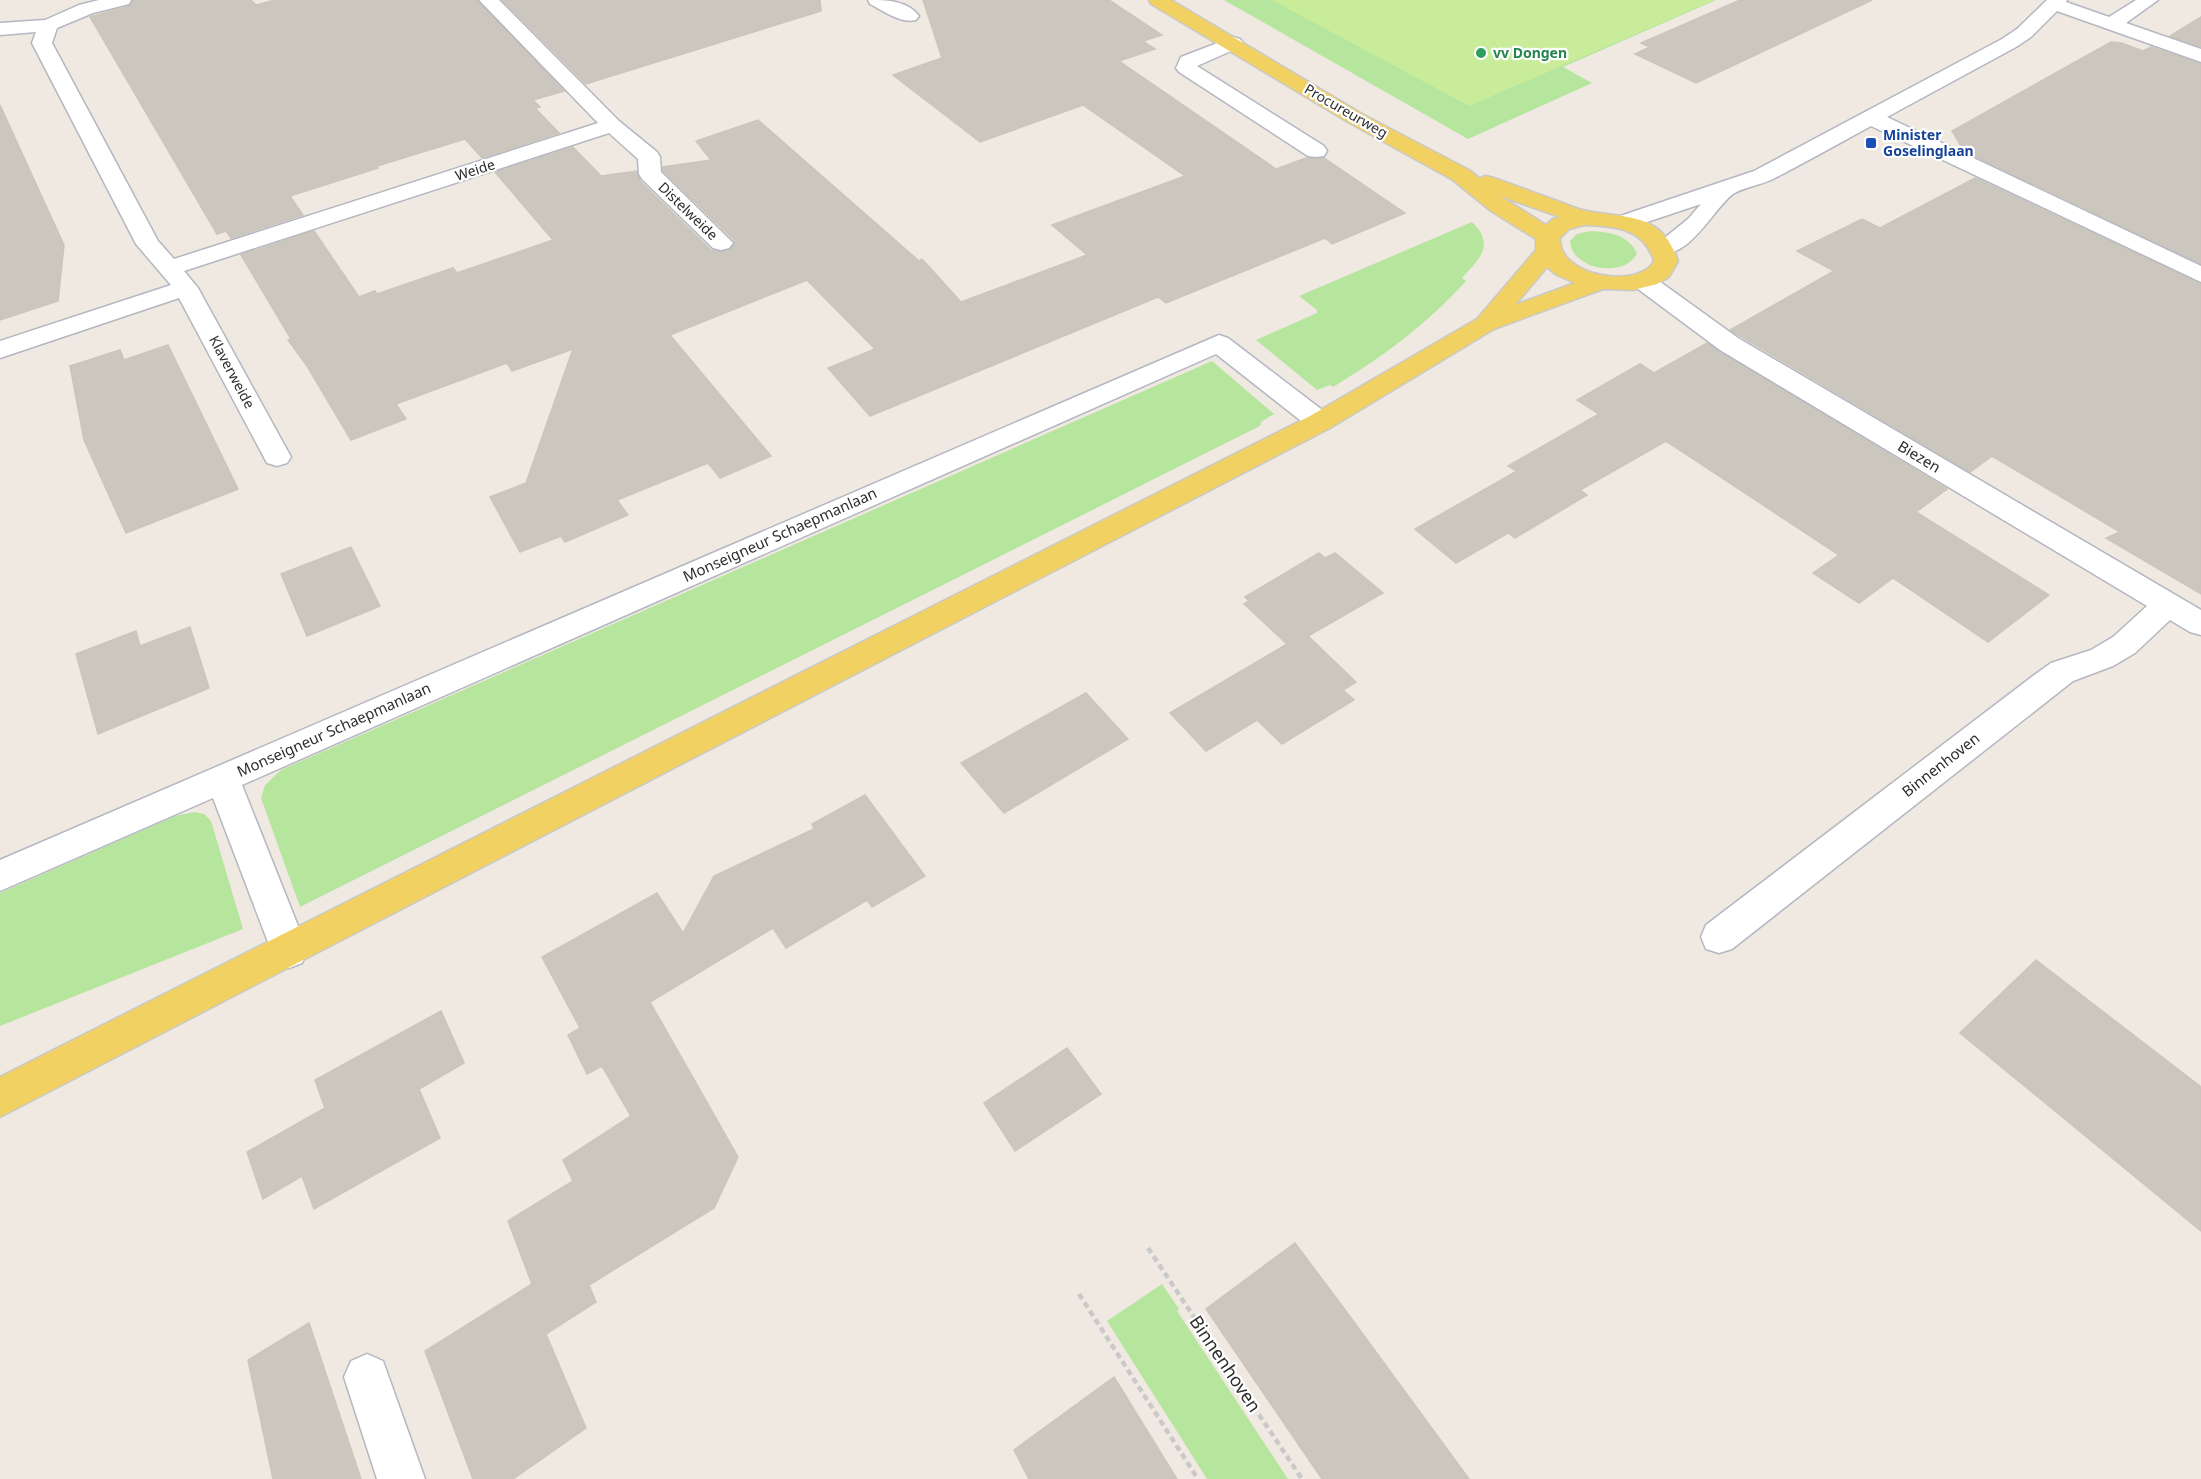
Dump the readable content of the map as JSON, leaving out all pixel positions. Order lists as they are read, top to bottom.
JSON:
{
  "streets": {
    "main road": ["Procureurweg"],
    "street": [
      "Weide",
      "Distelweide",
      "Klaverweide",
      "Biezen",
      "Monseigneur Schaepmanlaan",
      "Binnenhoven"
    ]
  },
  "crossings": [
    ["Weide", "Distelweide"],
    ["Biezen", "Binnenhoven"]
  ],
  "places": {
    "other": ["vv Dongen"],
    "transit": ["Minister Goselinglaan"]
  }
}
